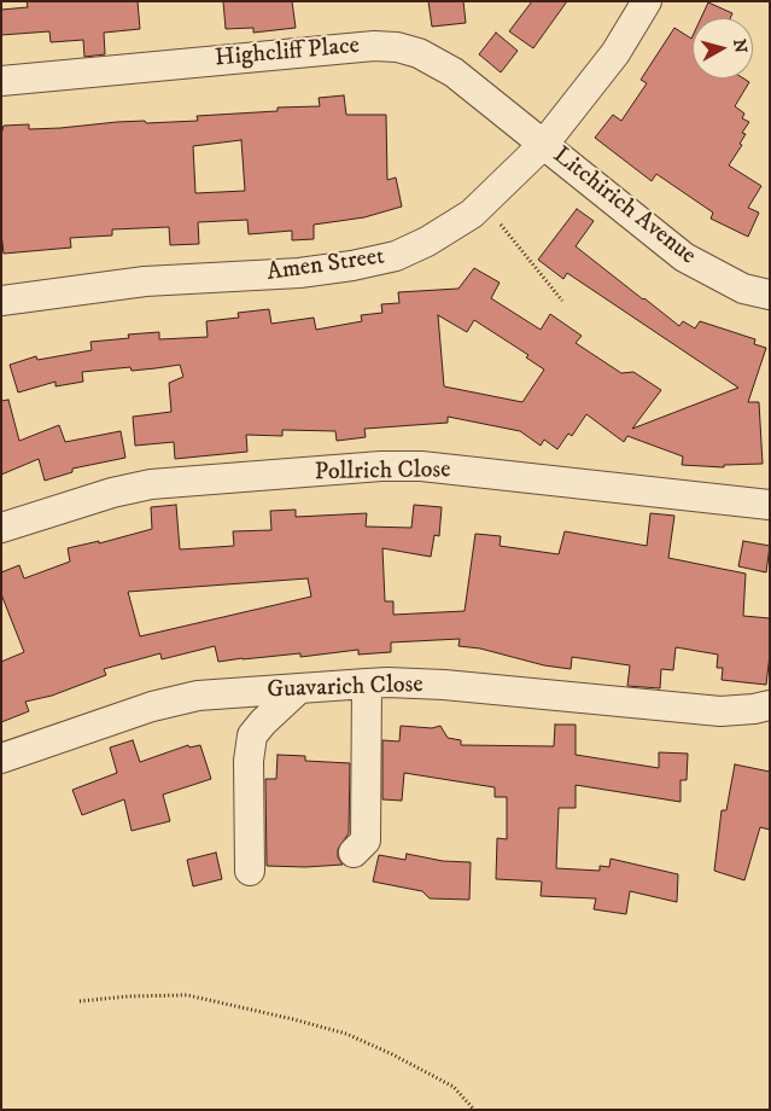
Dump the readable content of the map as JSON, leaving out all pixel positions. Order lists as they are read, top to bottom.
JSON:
{
  "streets": {
    "street": [
      "Highcliff Place",
      "Litchirich Avenue",
      "Amen Street",
      "Pollrich Close",
      "Guavarich Close"
    ]
  },
  "crossings": [
    ["Highcliff Place", "Litchirich Avenue"],
    ["Highcliff Place", "Amen Street"],
    ["Litchirich Avenue", "Amen Street"]
  ],
  "north": "right"
}
